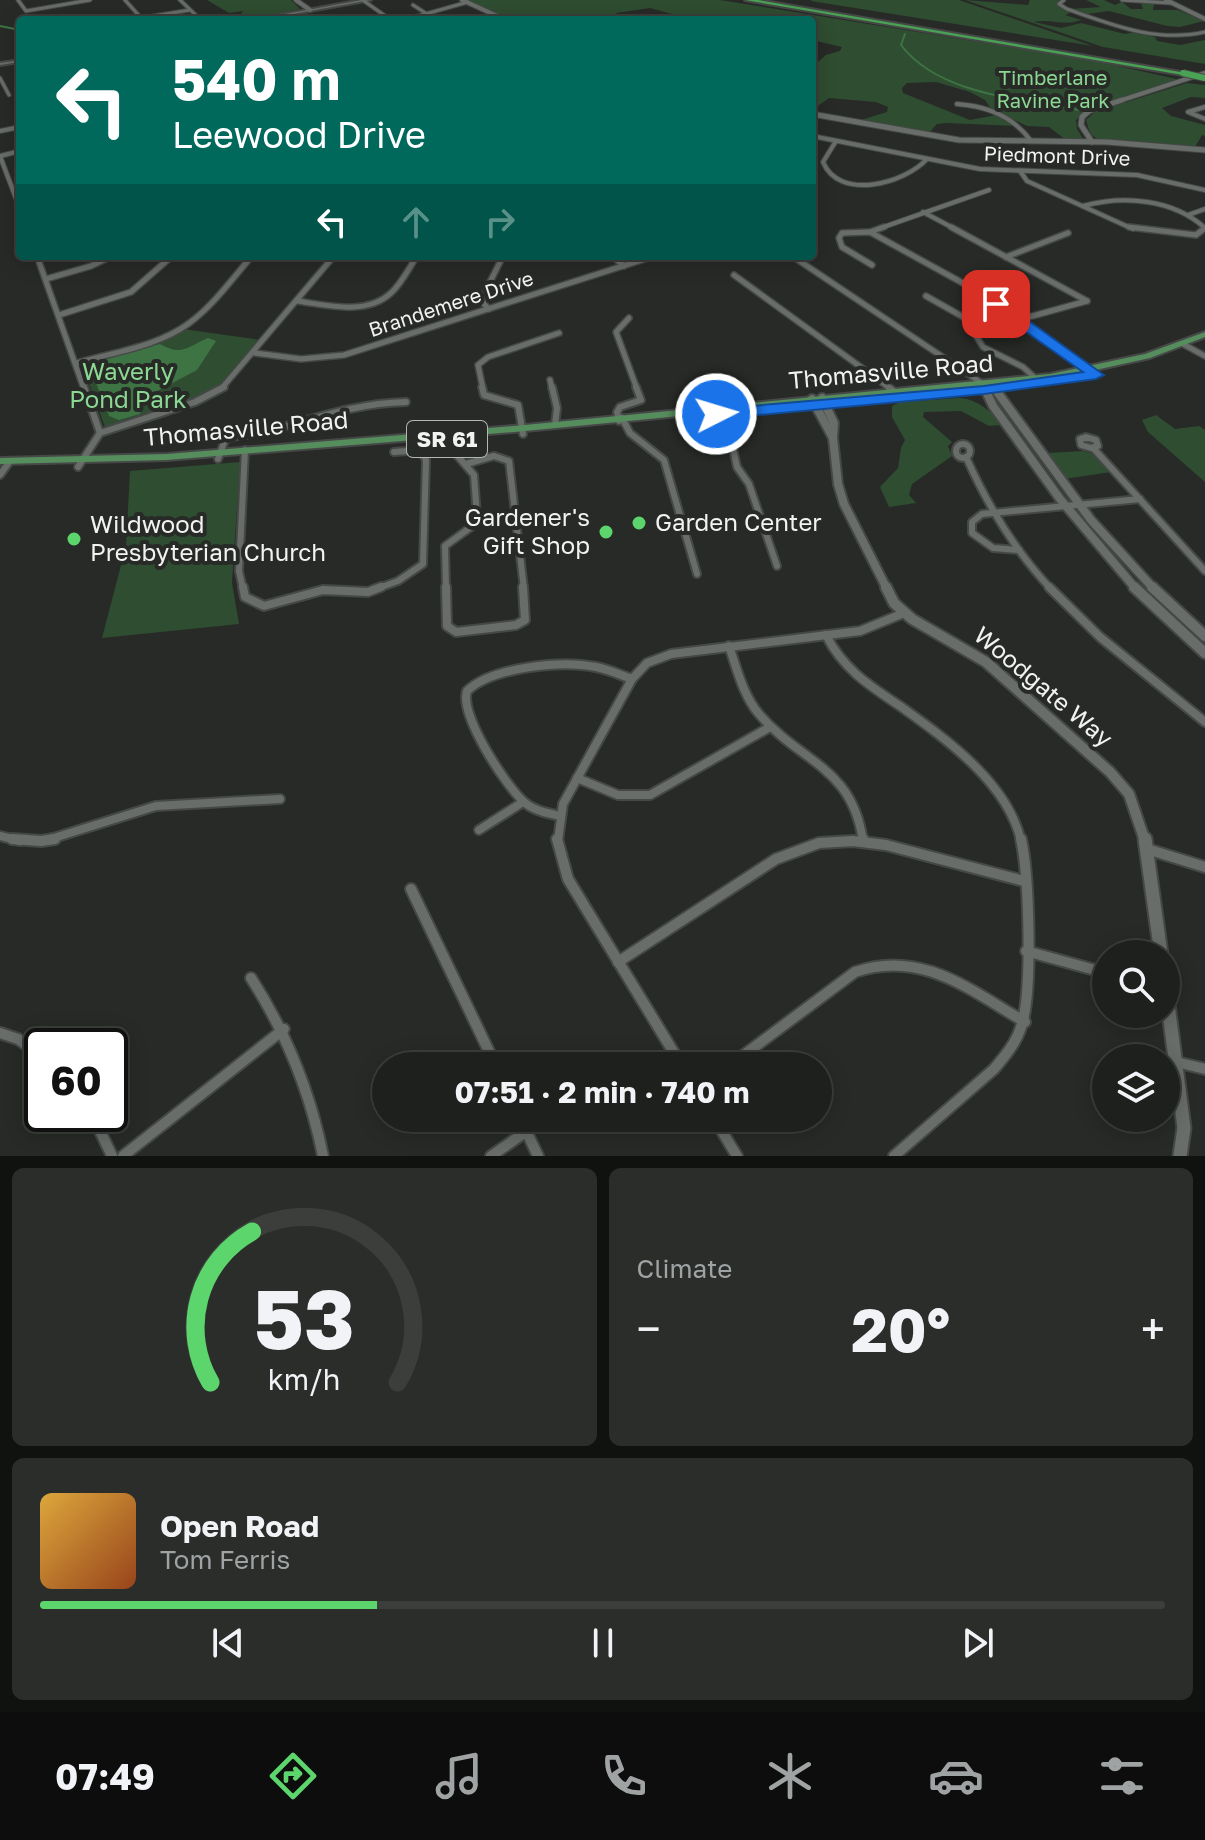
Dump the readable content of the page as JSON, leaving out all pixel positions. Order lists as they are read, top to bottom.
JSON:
{
  "streets": {
    "main road": ["Thomasville Road", "SR 61"],
    "street": ["Piedmont Drive", "Brandemere Drive", "Woodgate Way"]
  },
  "crossings": [
    ["Thomasville Road", "Woodgate Way"]
  ],
  "parks": ["Timberlane Ravine Park", "Waverly Pond Park"],
  "places": ["Garden Center", "Gardener's Gift Shop", "Wildwood Presbyterian Church"],
  "page": {
    "turn": ["540 m", "Leewood Drive"],
    "limit": "60",
    "trip": "07:51 · 2 min · 740 m",
    "tile": "Climate",
    "heat": ["−", "20°", "+"],
    "song": ["Open Road", "Tom Ferris"],
    "tabs": "07:49",
    "gauge": ["53", "km/h"]
  }
}
